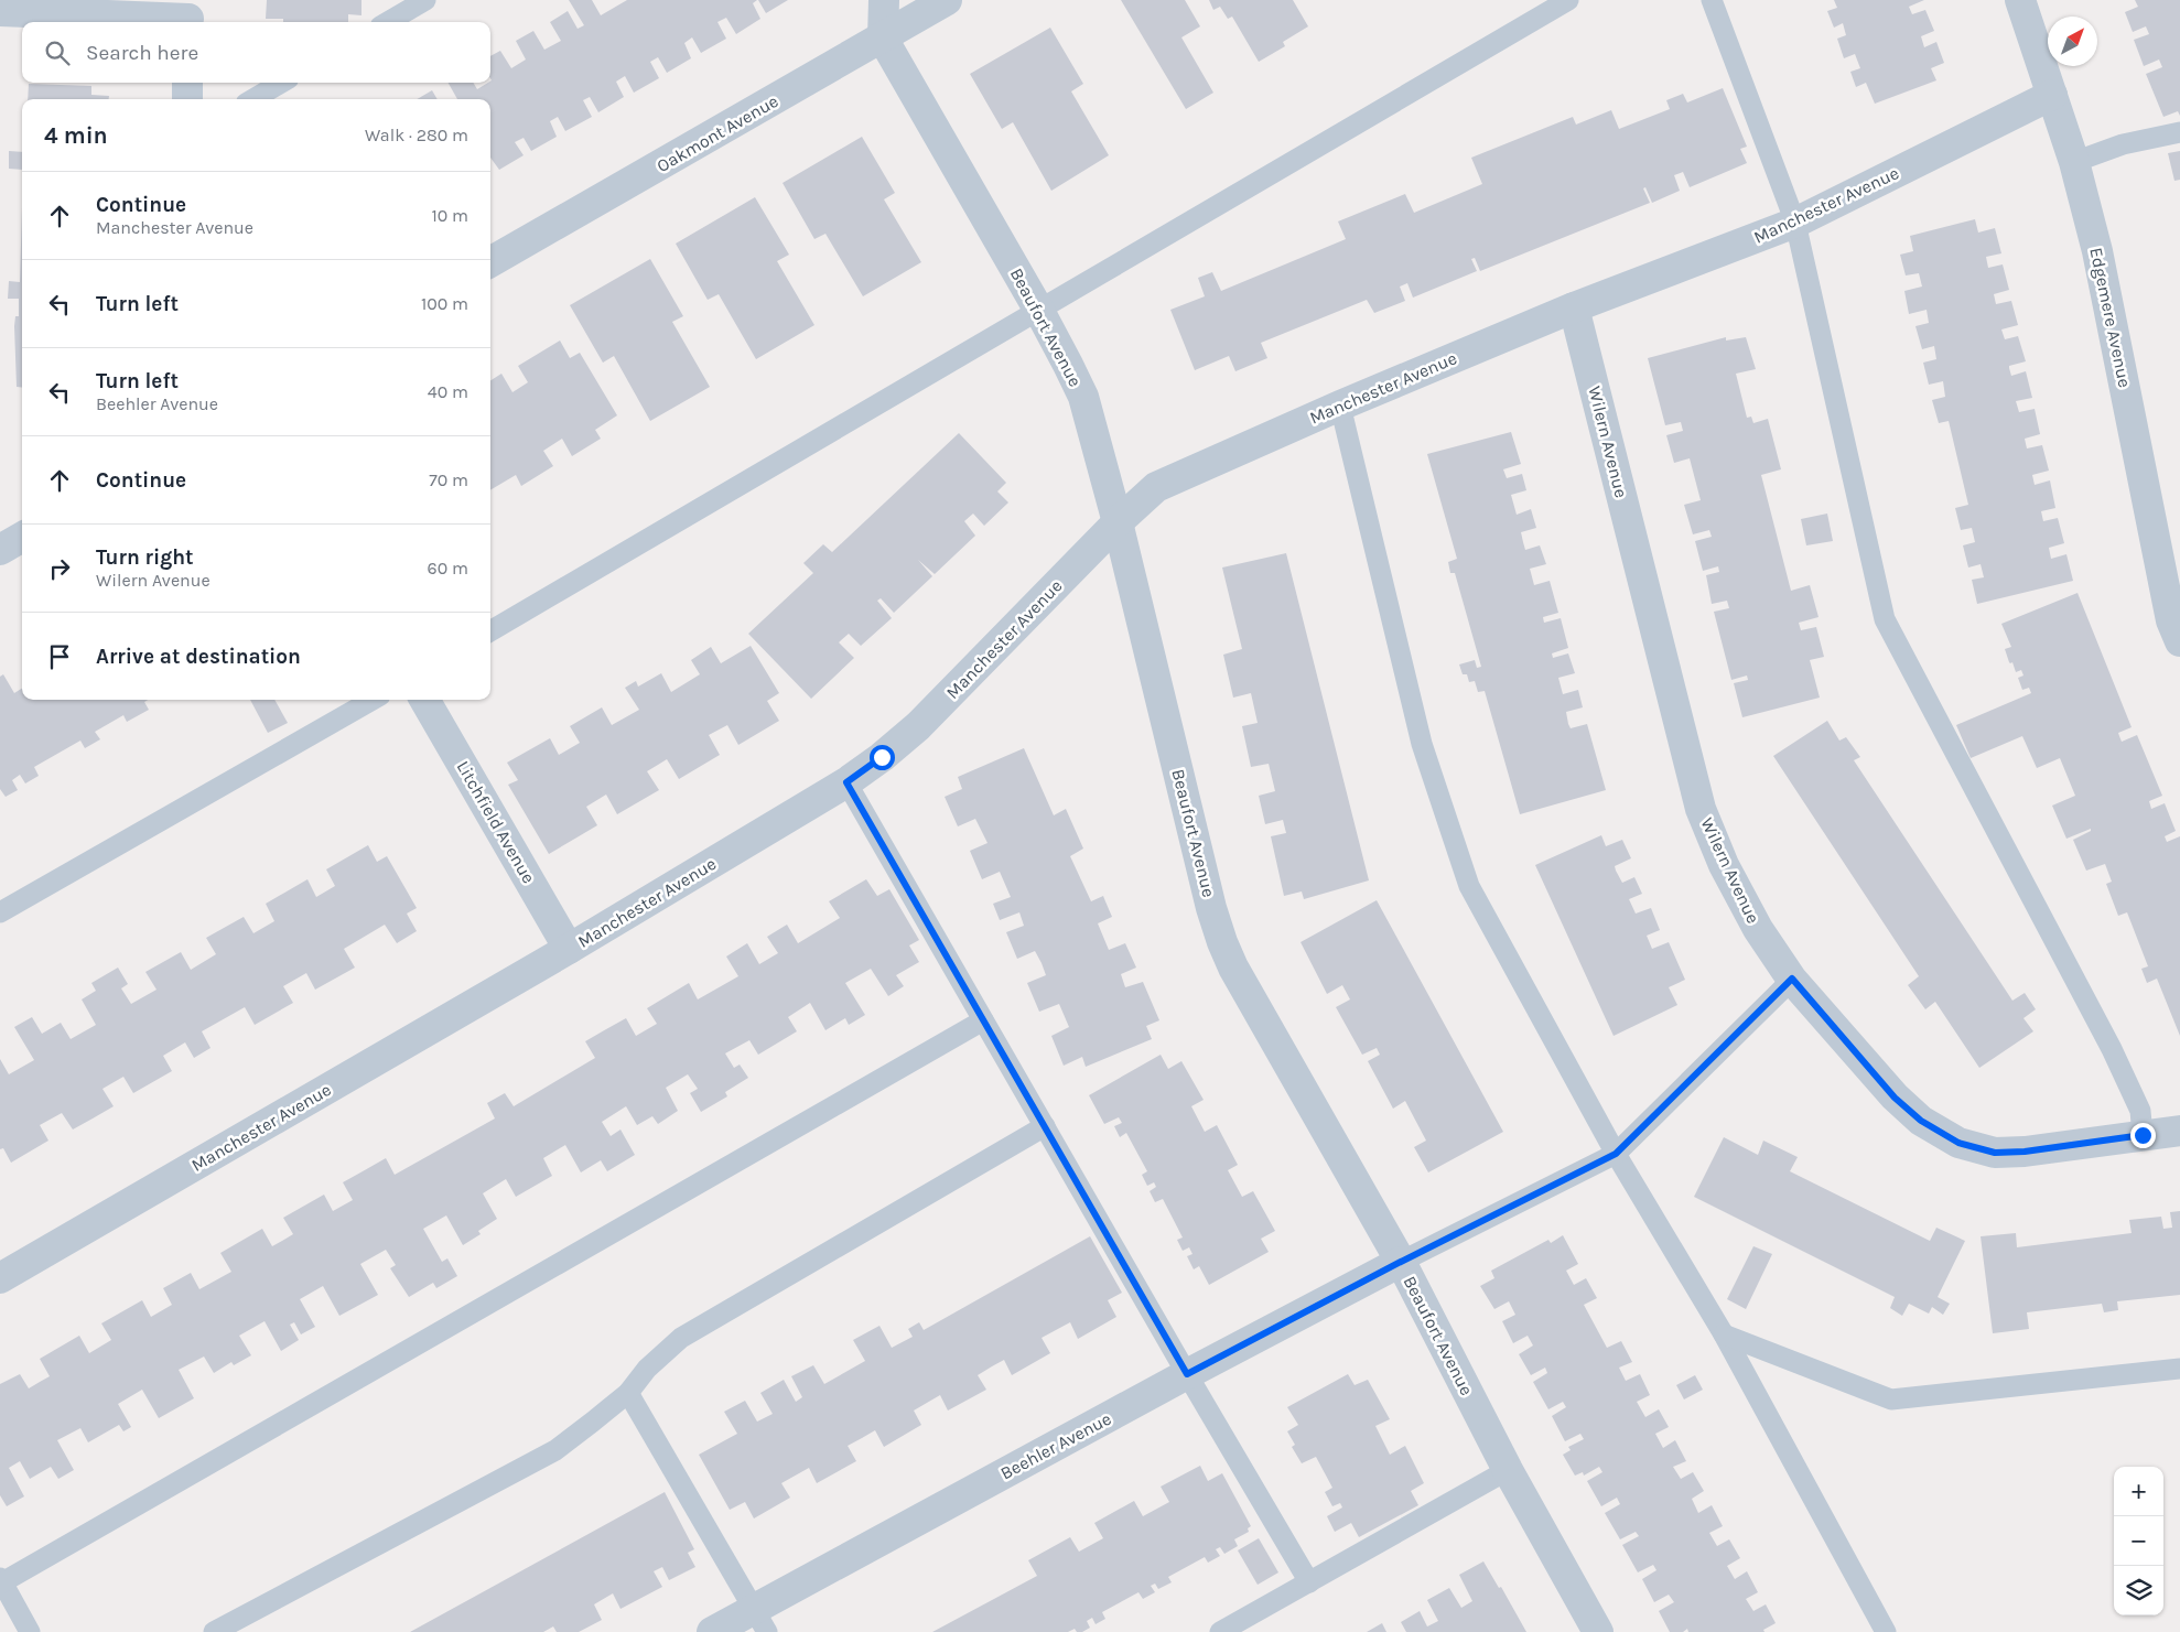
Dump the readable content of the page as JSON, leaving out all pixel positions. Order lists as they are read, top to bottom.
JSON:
{
  "streets": {
    "street": [
      "Oakmont Avenue",
      "Manchester Avenue",
      "Edgemere Avenue",
      "Beaufort Avenue",
      "Wilern Avenue",
      "Litchfield Avenue",
      "Beehler Avenue"
    ]
  },
  "crossings": [
    ["Oakmont Avenue", "Beaufort Avenue"],
    ["Manchester Avenue", "Edgemere Avenue"],
    ["Manchester Avenue", "Beaufort Avenue"],
    ["Manchester Avenue", "Wilern Avenue"],
    ["Manchester Avenue", "Litchfield Avenue"],
    ["Beaufort Avenue", "Beehler Avenue"]
  ],
  "north": "top right",
  "page": {
    "search": "Search here",
    "heading": ["4 min", "Walk · 280 m"],
    "list": [
      ["Continue", "Manchester Avenue", "10 m"],
      ["Turn left", "100 m"],
      ["Turn left", "Beehler Avenue", "40 m"],
      ["Continue", "70 m"],
      ["Turn right", "Wilern Avenue", "60 m"],
      "Arrive at destination"
    ],
    "map_buttons": ["+", "−"]
  }
}
